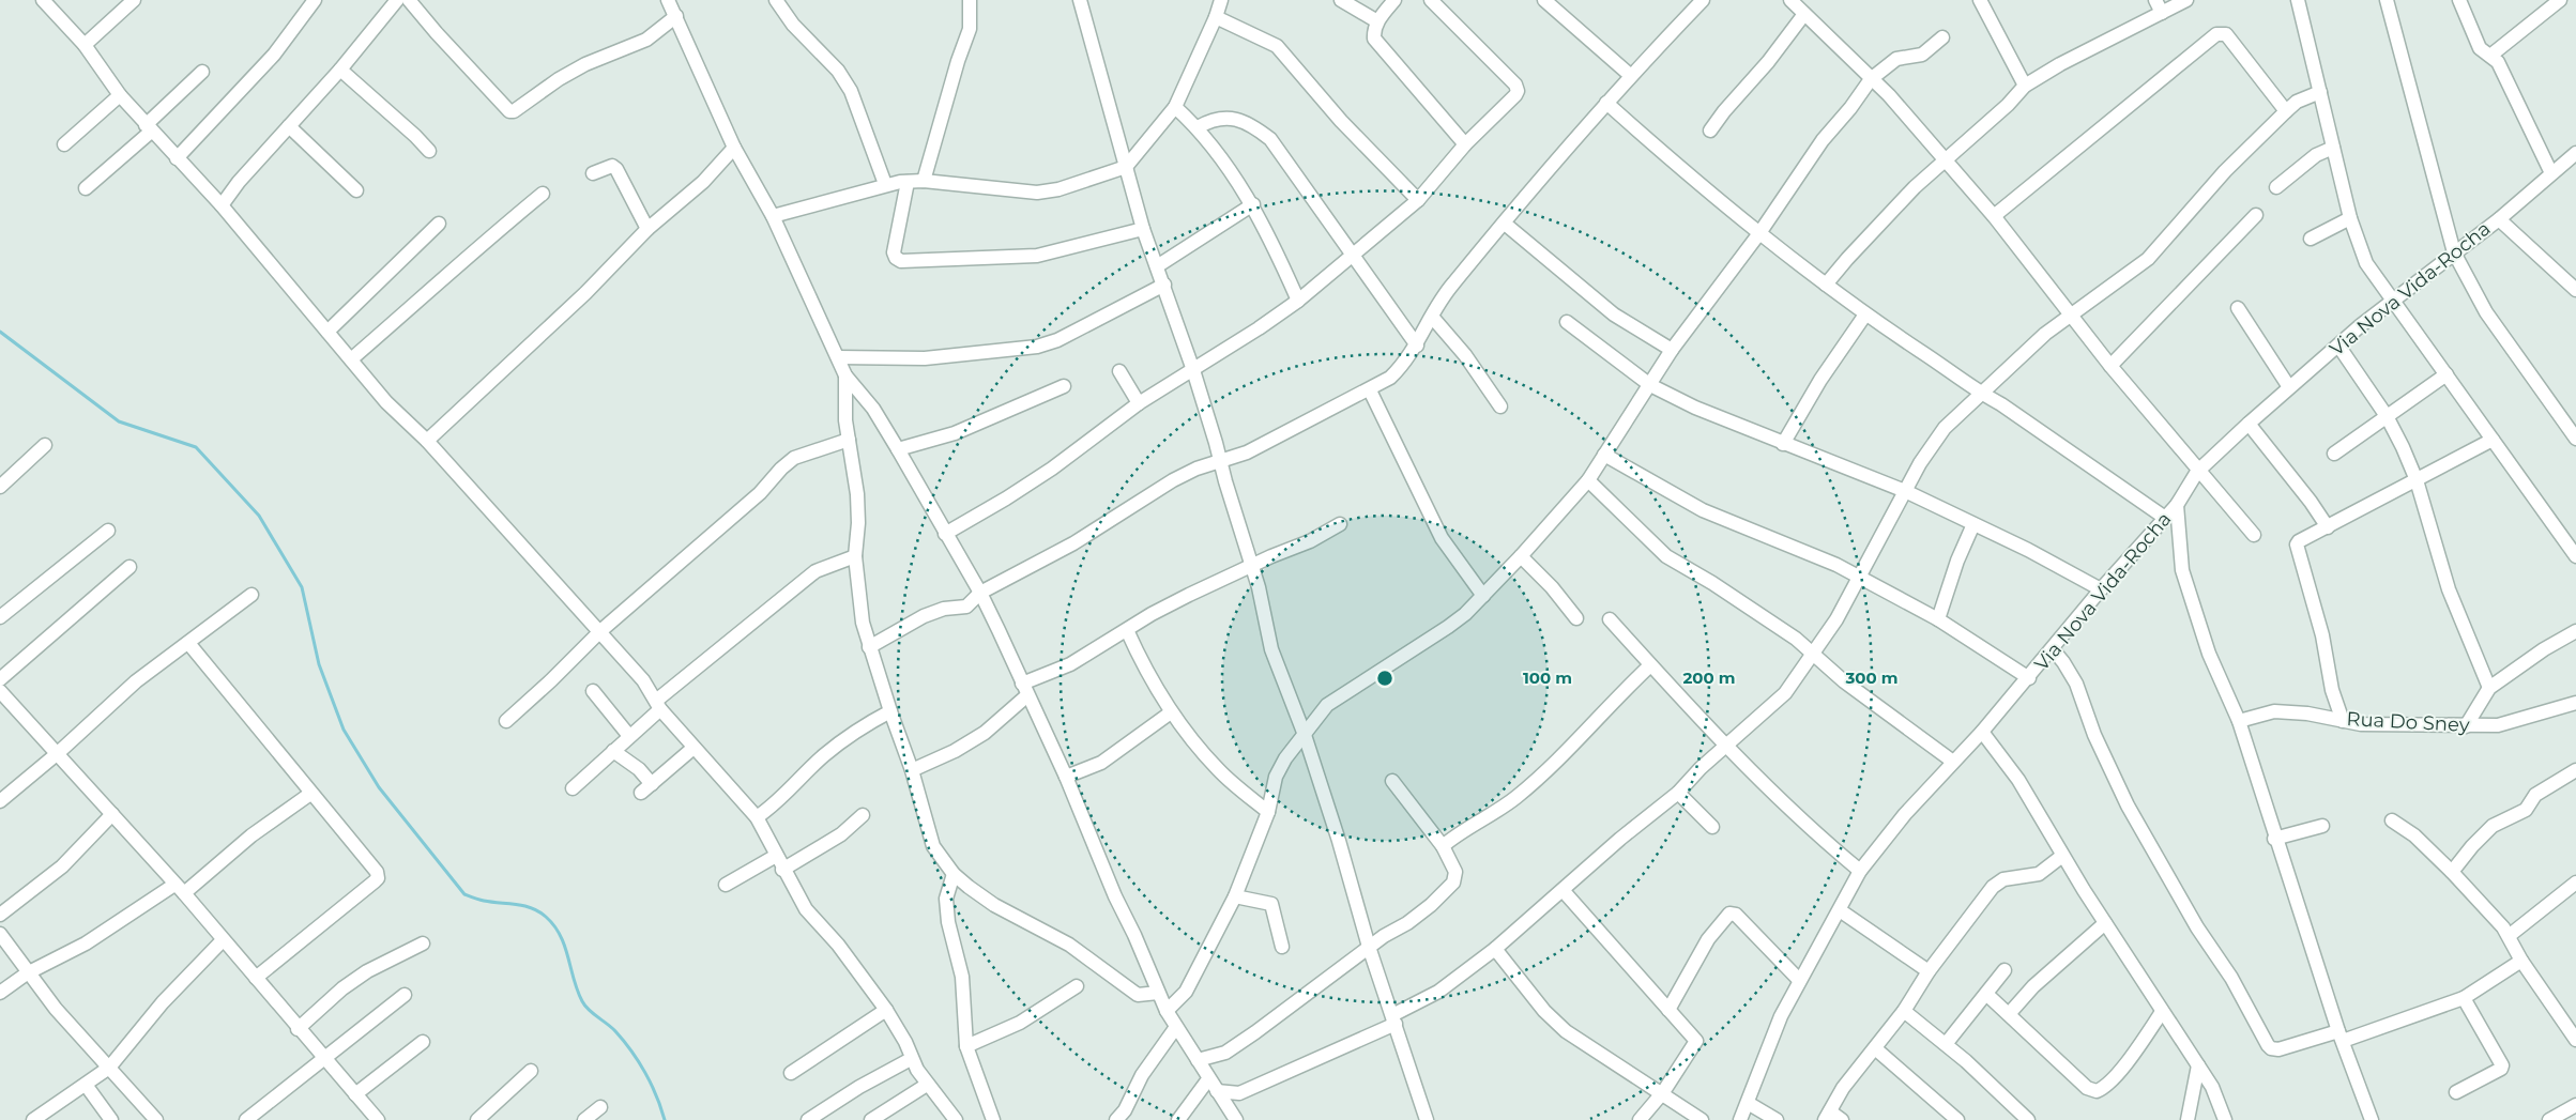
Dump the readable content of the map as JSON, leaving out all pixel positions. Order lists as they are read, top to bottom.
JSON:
{
  "streets": {
    "street": ["Via Nova Vida-Rocha", "Rua Do Sney"]
  },
  "rings": ["100 m", "200 m", "300 m"]
}
